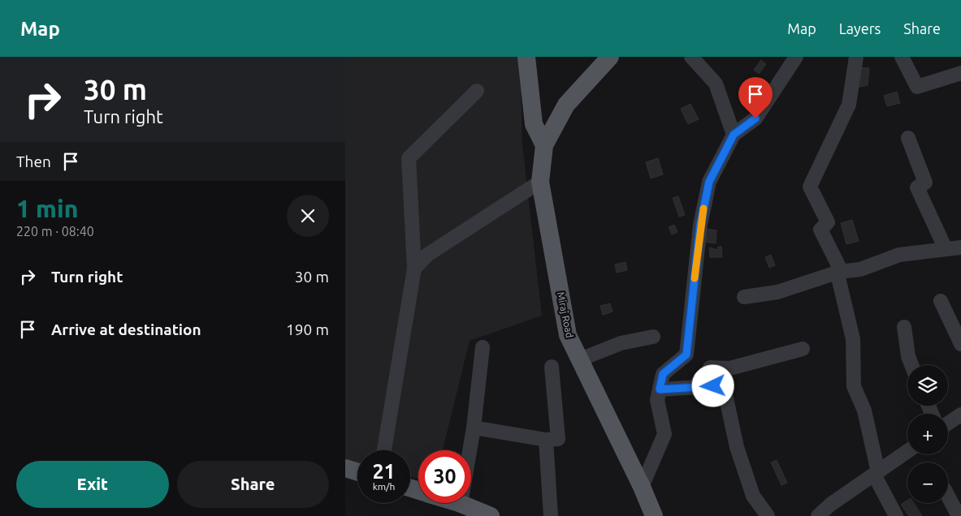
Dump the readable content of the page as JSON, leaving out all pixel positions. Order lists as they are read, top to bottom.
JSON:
{
  "streets": {
    "main road": ["Miraj Road"]
  },
  "page": {
    "header": "Map",
    "nav": ["Map", "Layers", "Share"],
    "turn": ["30 m", "Turn right"],
    "then": "Then",
    "heading": ["1 min", "220 m · 08:40"],
    "list": [
      {
        "name": "Turn right",
        "value": "30 m"
      },
      {
        "name": "Arrive at destination",
        "value": "190 m"
      }
    ],
    "map_buttons": ["+", "−"],
    "speed": "21 km/h",
    "limit": "30",
    "buttons": ["Exit", "Share"]
  }
}
